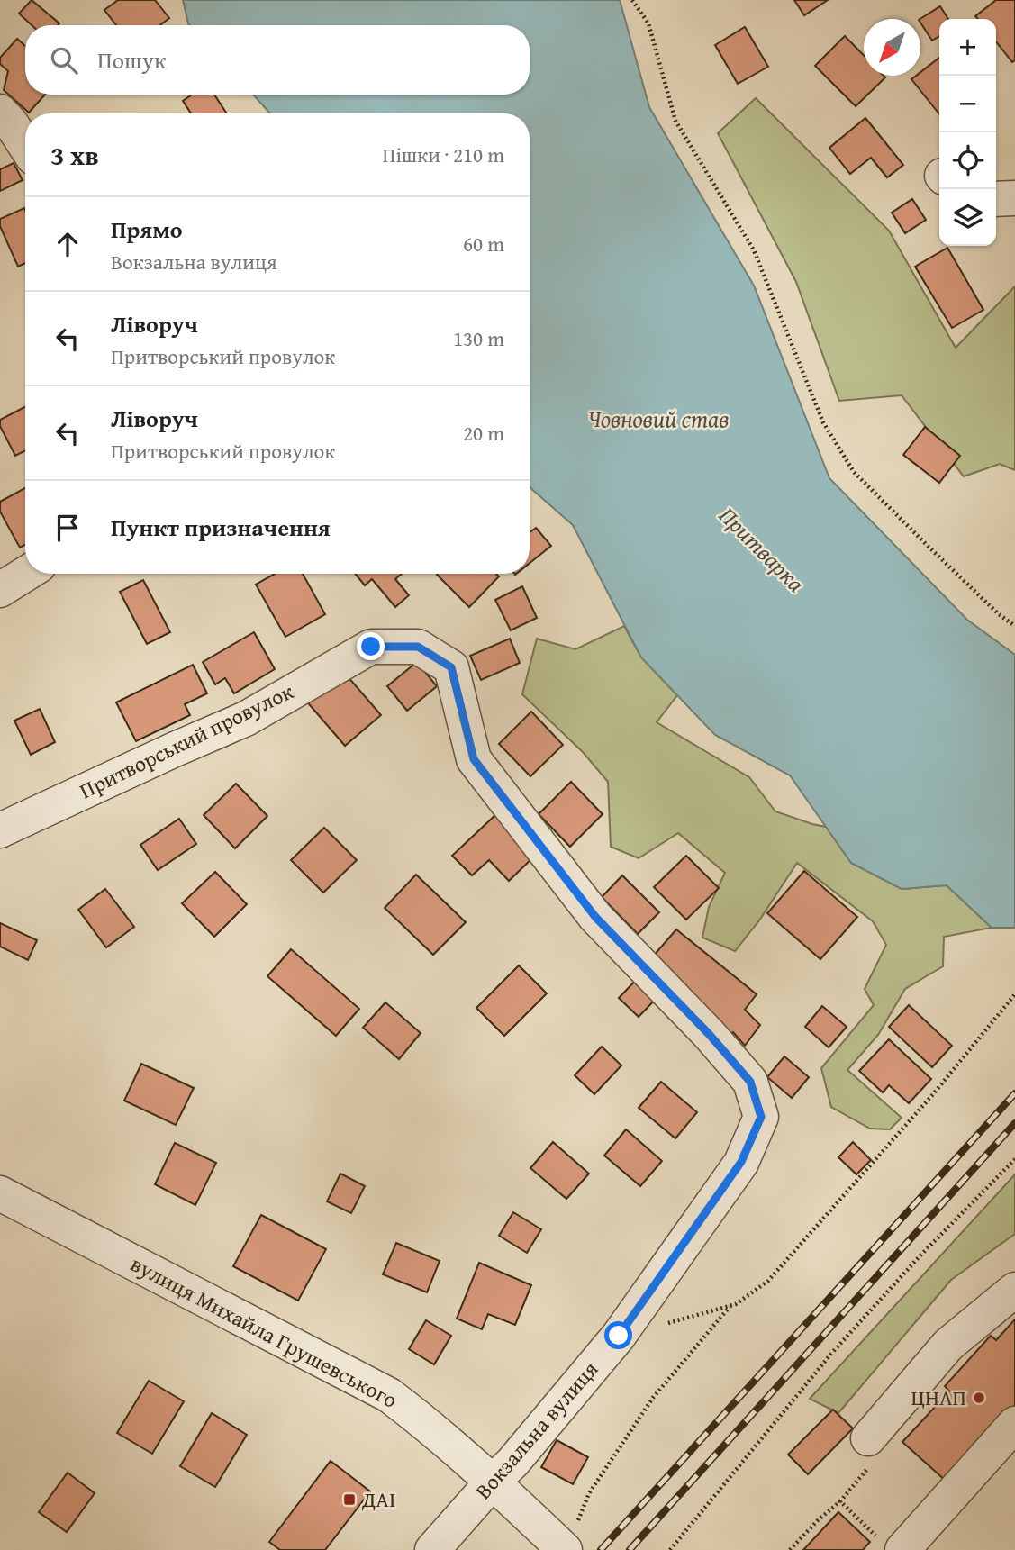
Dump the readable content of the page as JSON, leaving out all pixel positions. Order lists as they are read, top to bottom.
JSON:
{
  "streets": {
    "street": ["Притворський провулок", "вулиця Михайла Грушевського", "Вокзальна вулиця"]
  },
  "crossings": [
    ["Притворський провулок", "Вокзальна вулиця"],
    ["вулиця Михайла Грушевського", "Вокзальна вулиця"]
  ],
  "water": ["Човновий став", "Притварка"],
  "places": {
    "other": ["ЦНАП"],
    "transit": ["ДАІ"]
  },
  "north": "bottom left",
  "page": {
    "map_buttons": ["+", "−"],
    "search": "Пошук",
    "heading": ["3 хв", "Пішки · 210 m"],
    "list": [
      ["Прямо", "Вокзальна вулиця", "60 m"],
      ["Ліворуч", "Притворський провулок", "130 m"],
      ["Ліворуч", "Притворський провулок", "20 m"],
      "Пункт призначення"
    ]
  }
}
